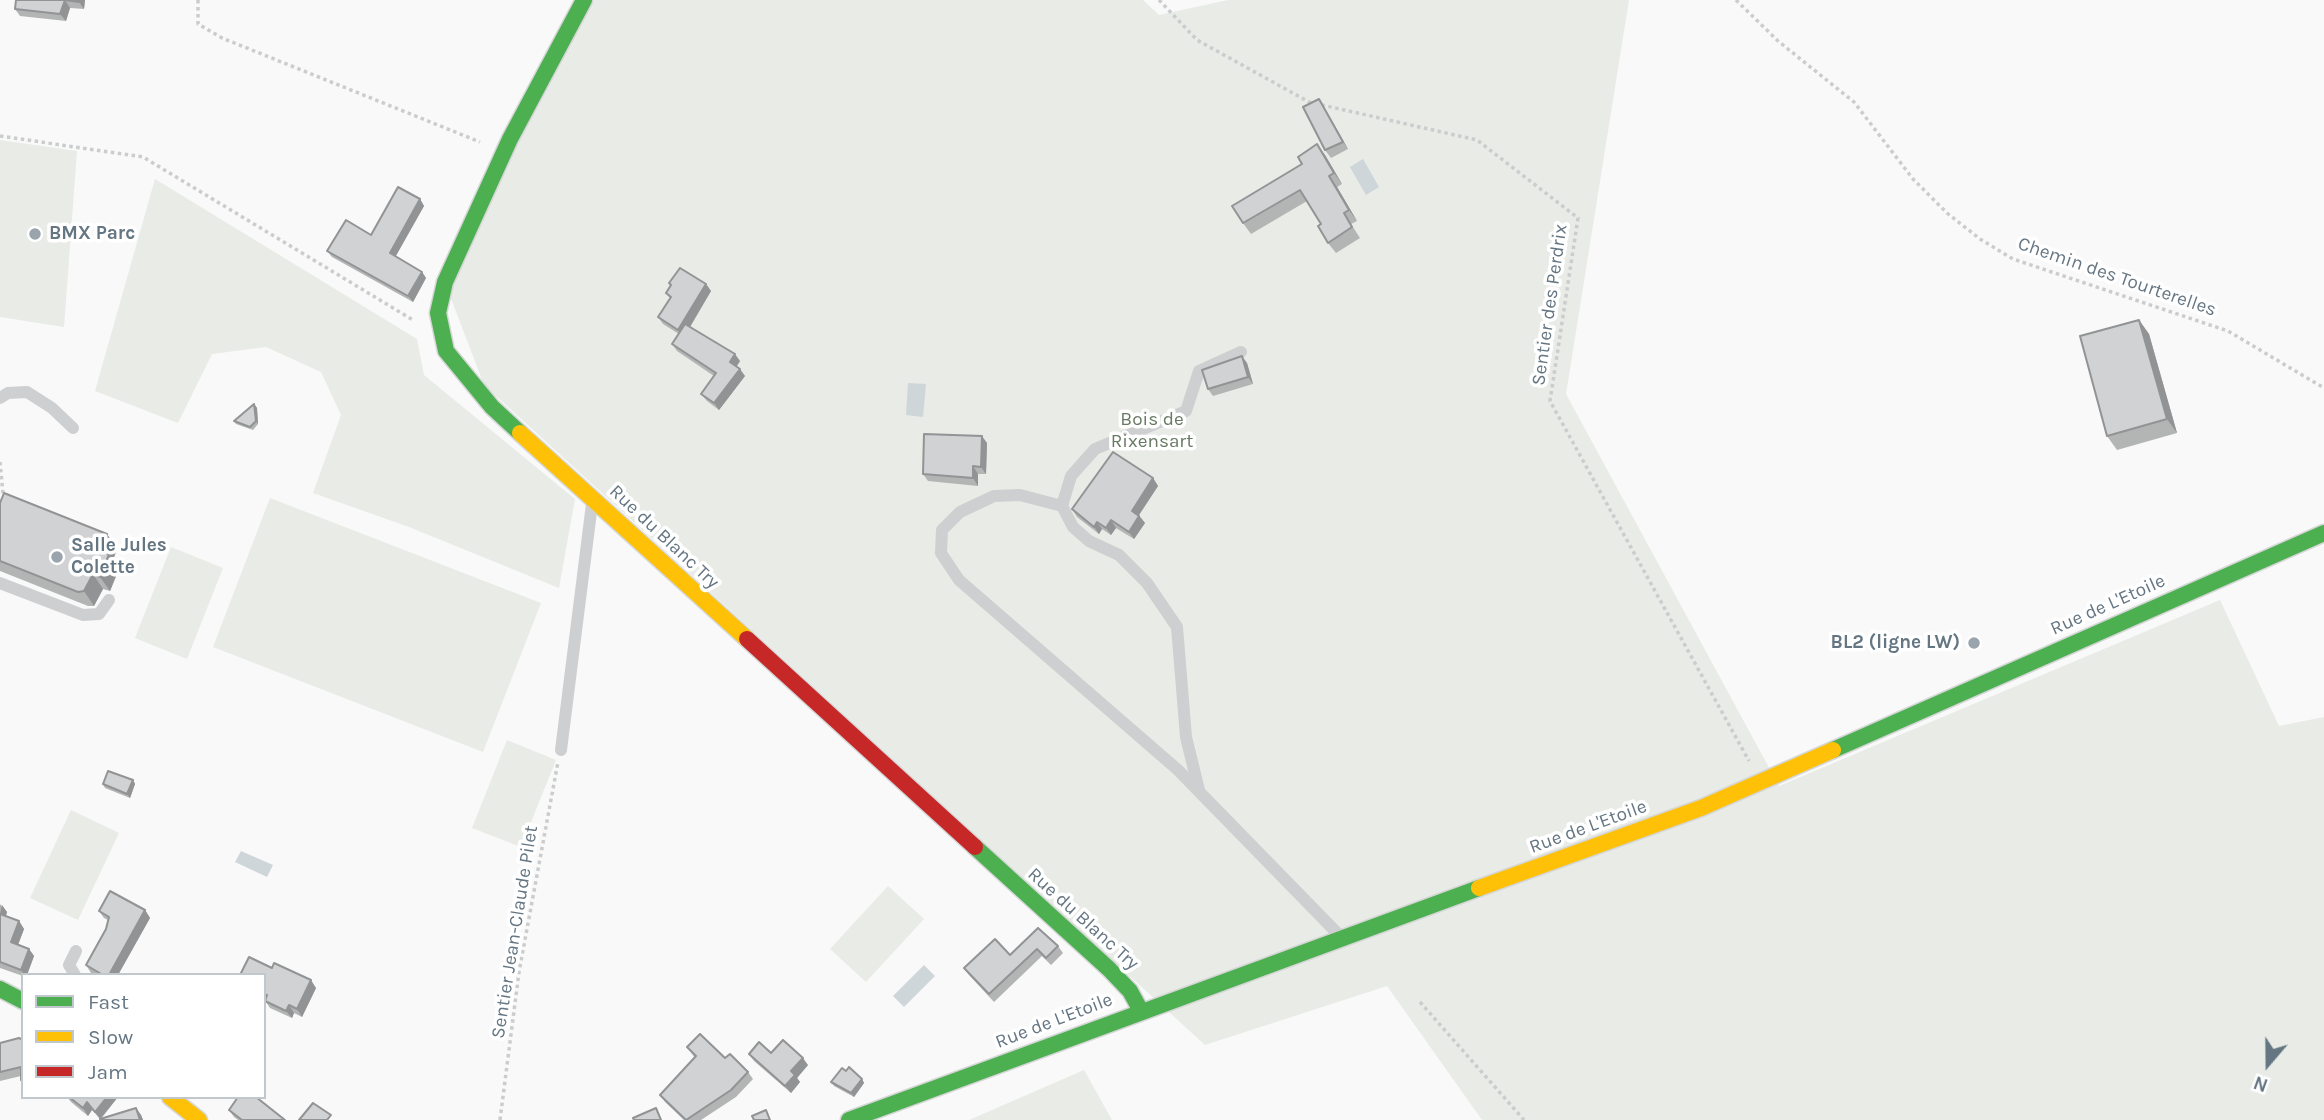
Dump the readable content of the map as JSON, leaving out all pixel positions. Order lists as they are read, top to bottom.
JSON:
{
  "streets": {
    "street": ["Rue du Blanc Try", "Rue de L'Etoile"],
    "path": ["Chemin des Tourterelles", "Sentier des Perdrix", "Sentier Jean-Claude Pilet"]
  },
  "crossings": [
    ["Sentier des Perdrix", "Rue de L'Etoile"],
    ["Rue du Blanc Try", "Rue de L'Etoile"]
  ],
  "parks": ["Bois de Rixensart"],
  "places": ["BMX Parc", "Salle Jules Colette", "BL2 (ligne LW)"],
  "legend": ["Fast", "Slow", "Jam"],
  "north": "bottom"
}
